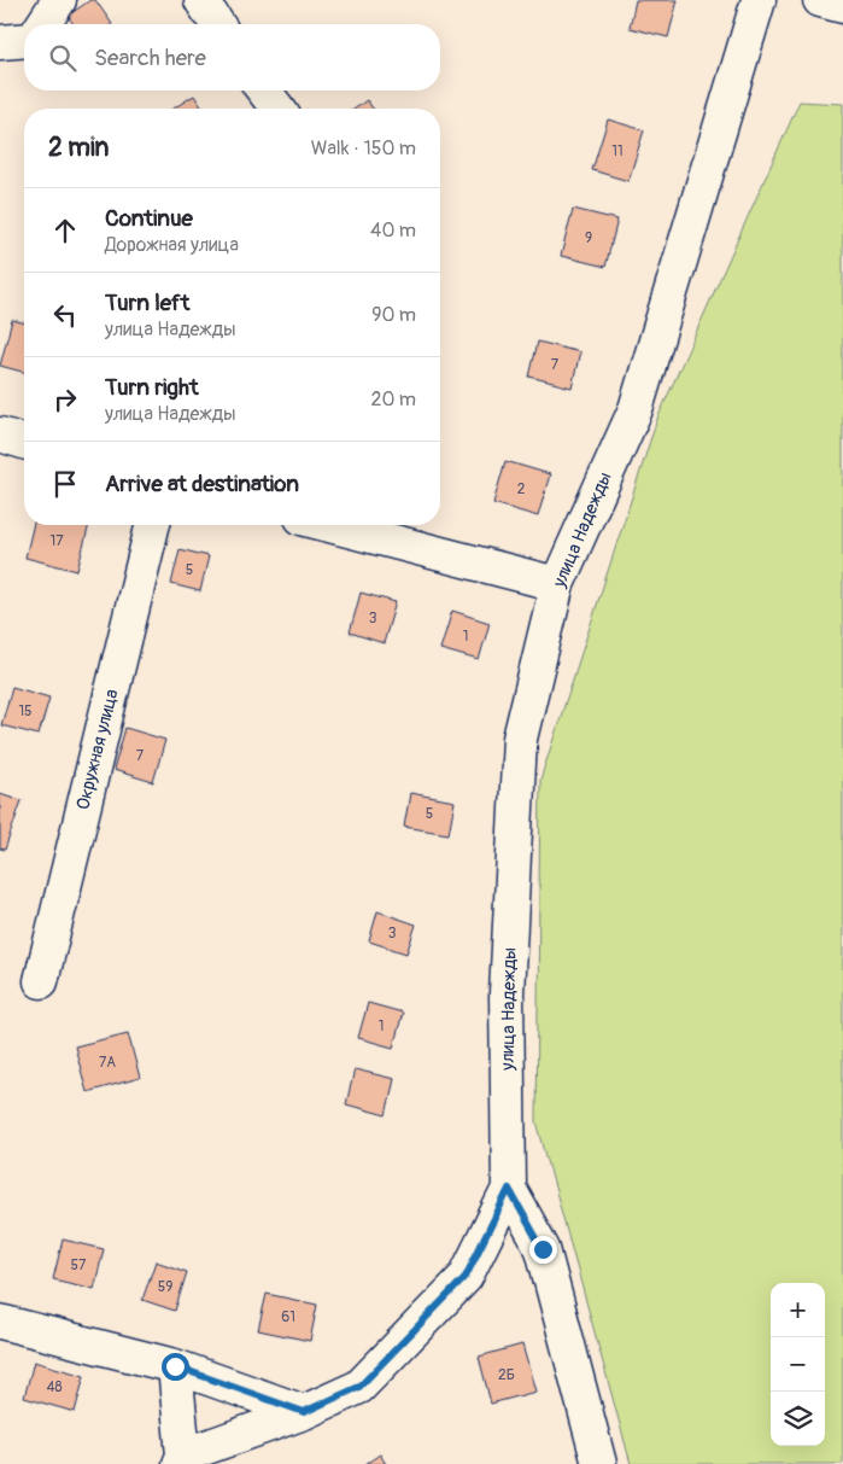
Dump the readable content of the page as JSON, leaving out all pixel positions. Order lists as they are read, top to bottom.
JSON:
{
  "streets": {
    "street": ["улица Надежды", "Окружная улица"]
  },
  "house_numbers": [
    "11",
    "9",
    "7",
    "2",
    "17",
    "5",
    "3",
    "1",
    "15",
    "7",
    "5",
    "3",
    "1",
    "7А",
    "57",
    "59",
    "61",
    "2Б",
    "48"
  ],
  "page": {
    "search": "Search here",
    "heading": ["2 min", "Walk · 150 m"],
    "list": [
      ["Continue", "Дорожная улица", "40 m"],
      ["Turn left", "улица Надежды", "90 m"],
      ["Turn right", "улица Надежды", "20 m"],
      "Arrive at destination"
    ],
    "map_buttons": ["+", "−"]
  }
}
